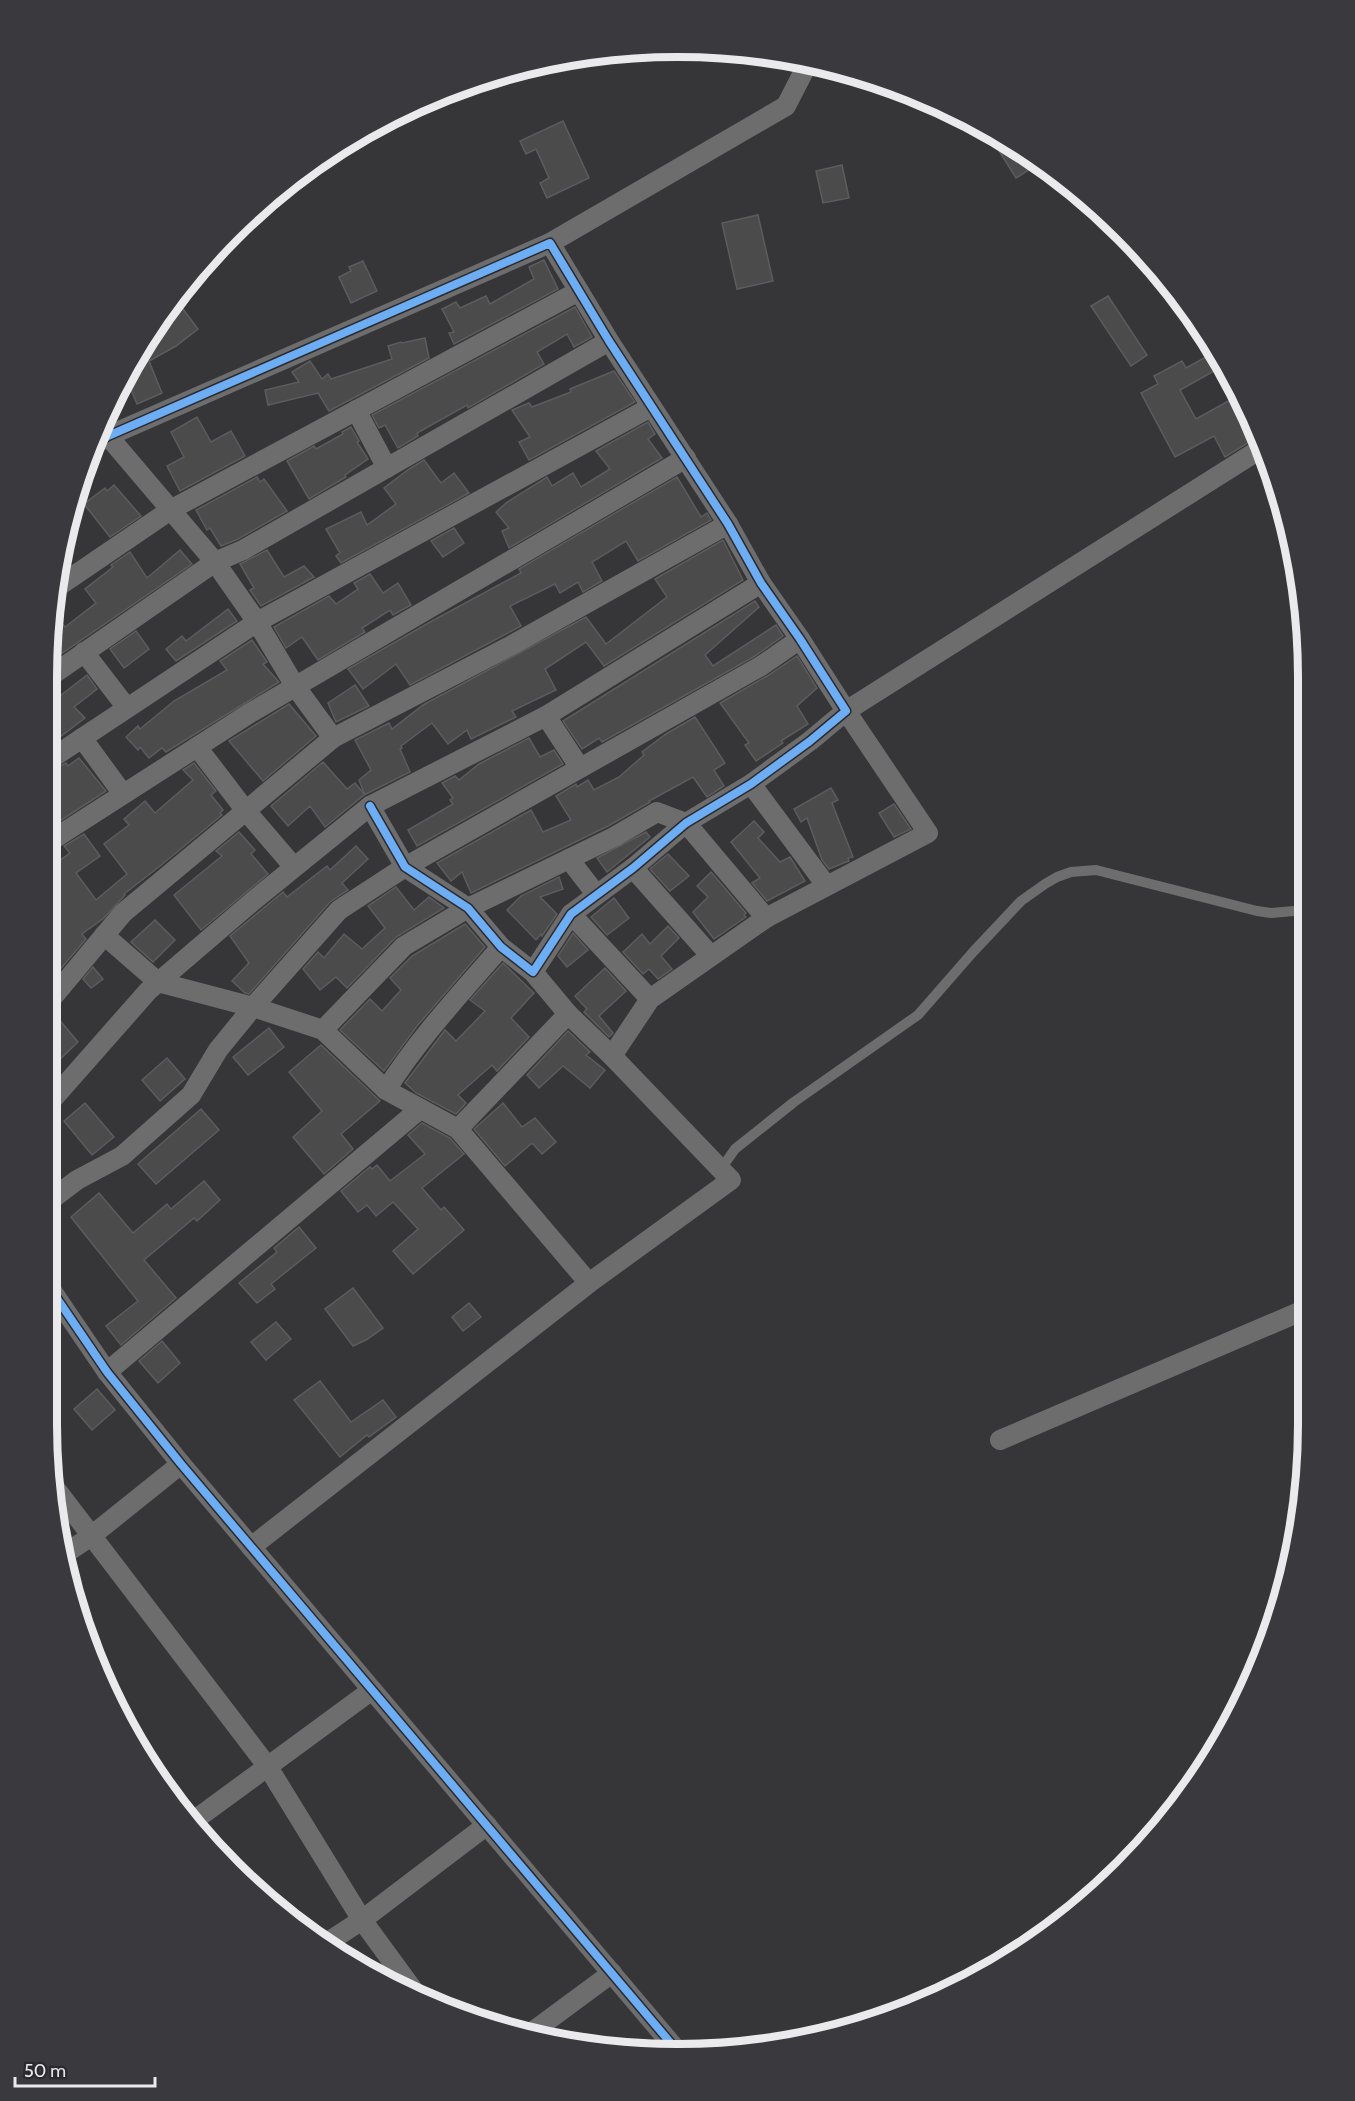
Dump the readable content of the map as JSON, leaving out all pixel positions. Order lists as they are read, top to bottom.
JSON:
{
  "scale_bar": "50 m"
}
